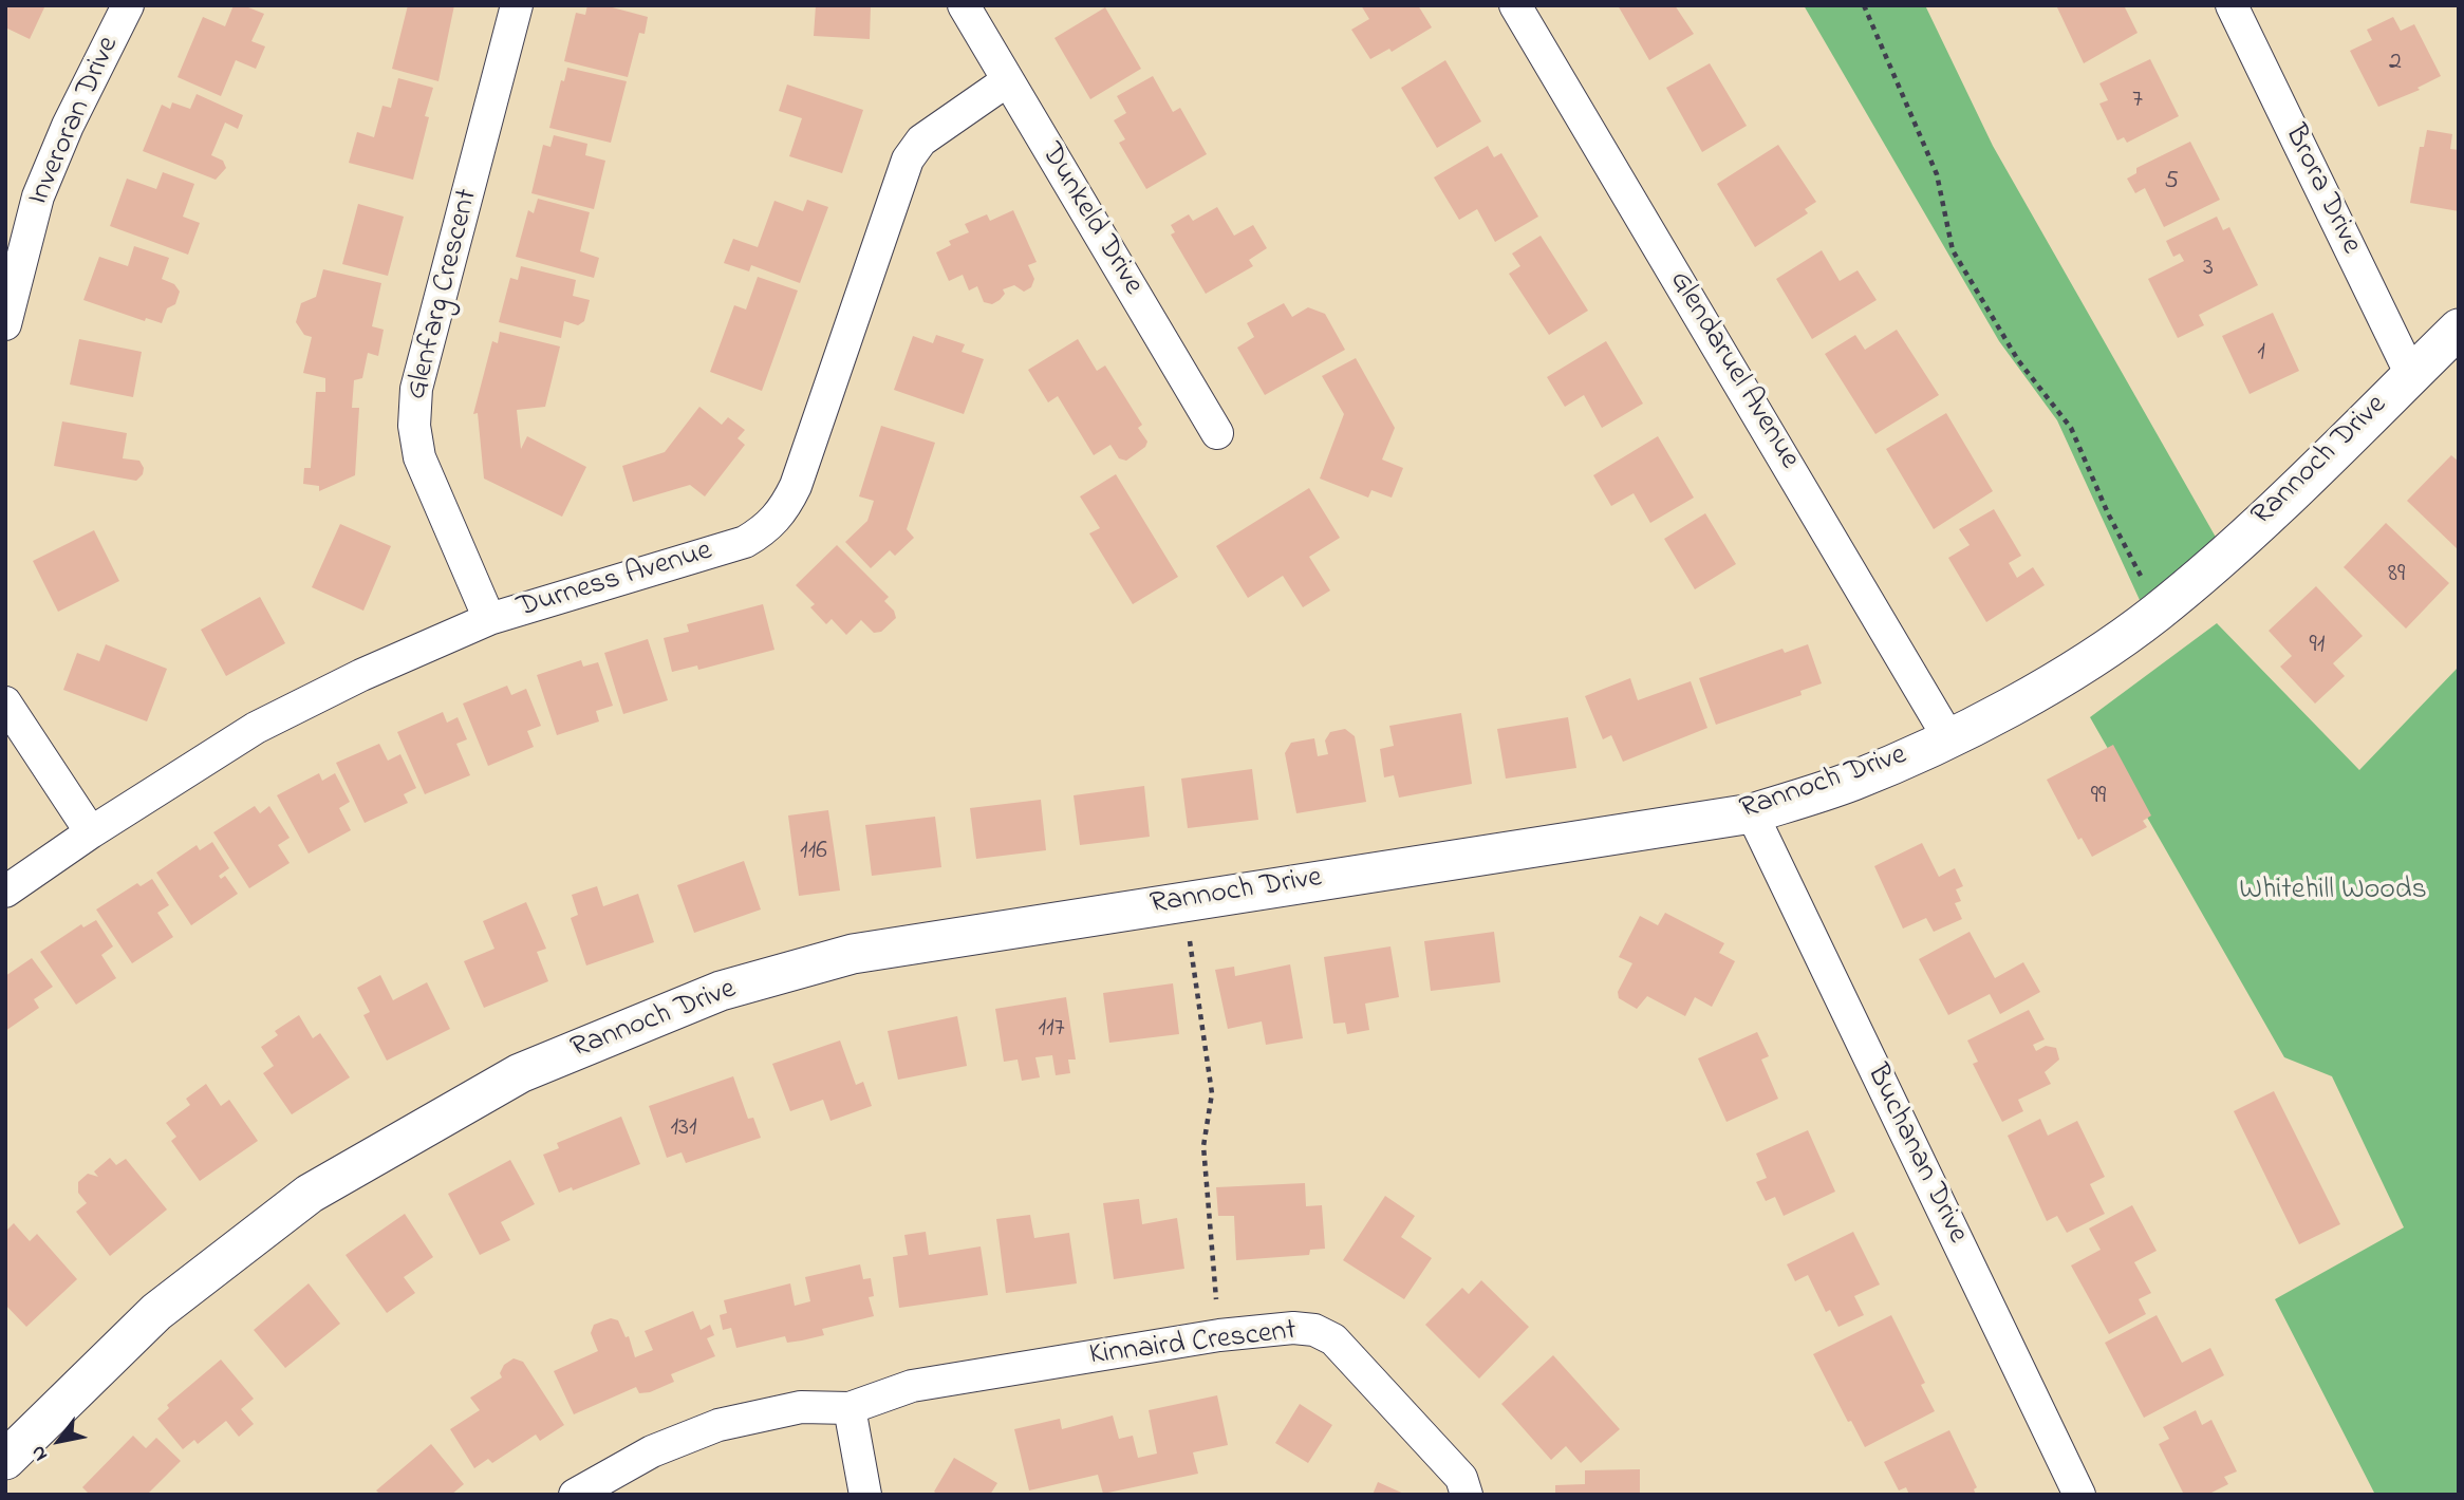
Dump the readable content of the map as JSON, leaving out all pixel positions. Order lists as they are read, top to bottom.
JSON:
{
  "streets": {
    "street": [
      "Inveroran Drive",
      "Brora Drive",
      "Dunkeld Drive",
      "Glenfarg Crescent",
      "Glendaruel Avenue",
      "Rannoch Drive",
      "Durness Avenue",
      "Buchanan Drive",
      "Kinnaird Crescent"
    ]
  },
  "crossings": [
    ["Brora Drive", "Rannoch Drive"],
    ["Dunkeld Drive", "Durness Avenue"],
    ["Glenfarg Crescent", "Durness Avenue"],
    ["Glendaruel Avenue", "Rannoch Drive"],
    ["Rannoch Drive", "Buchanan Drive"]
  ],
  "parks": ["Whitehill Woods"],
  "house_numbers": [
    "2",
    "7",
    "5",
    "3",
    "1",
    "89",
    "91",
    "99",
    "116",
    "117",
    "131"
  ],
  "north": "bottom left"
}
